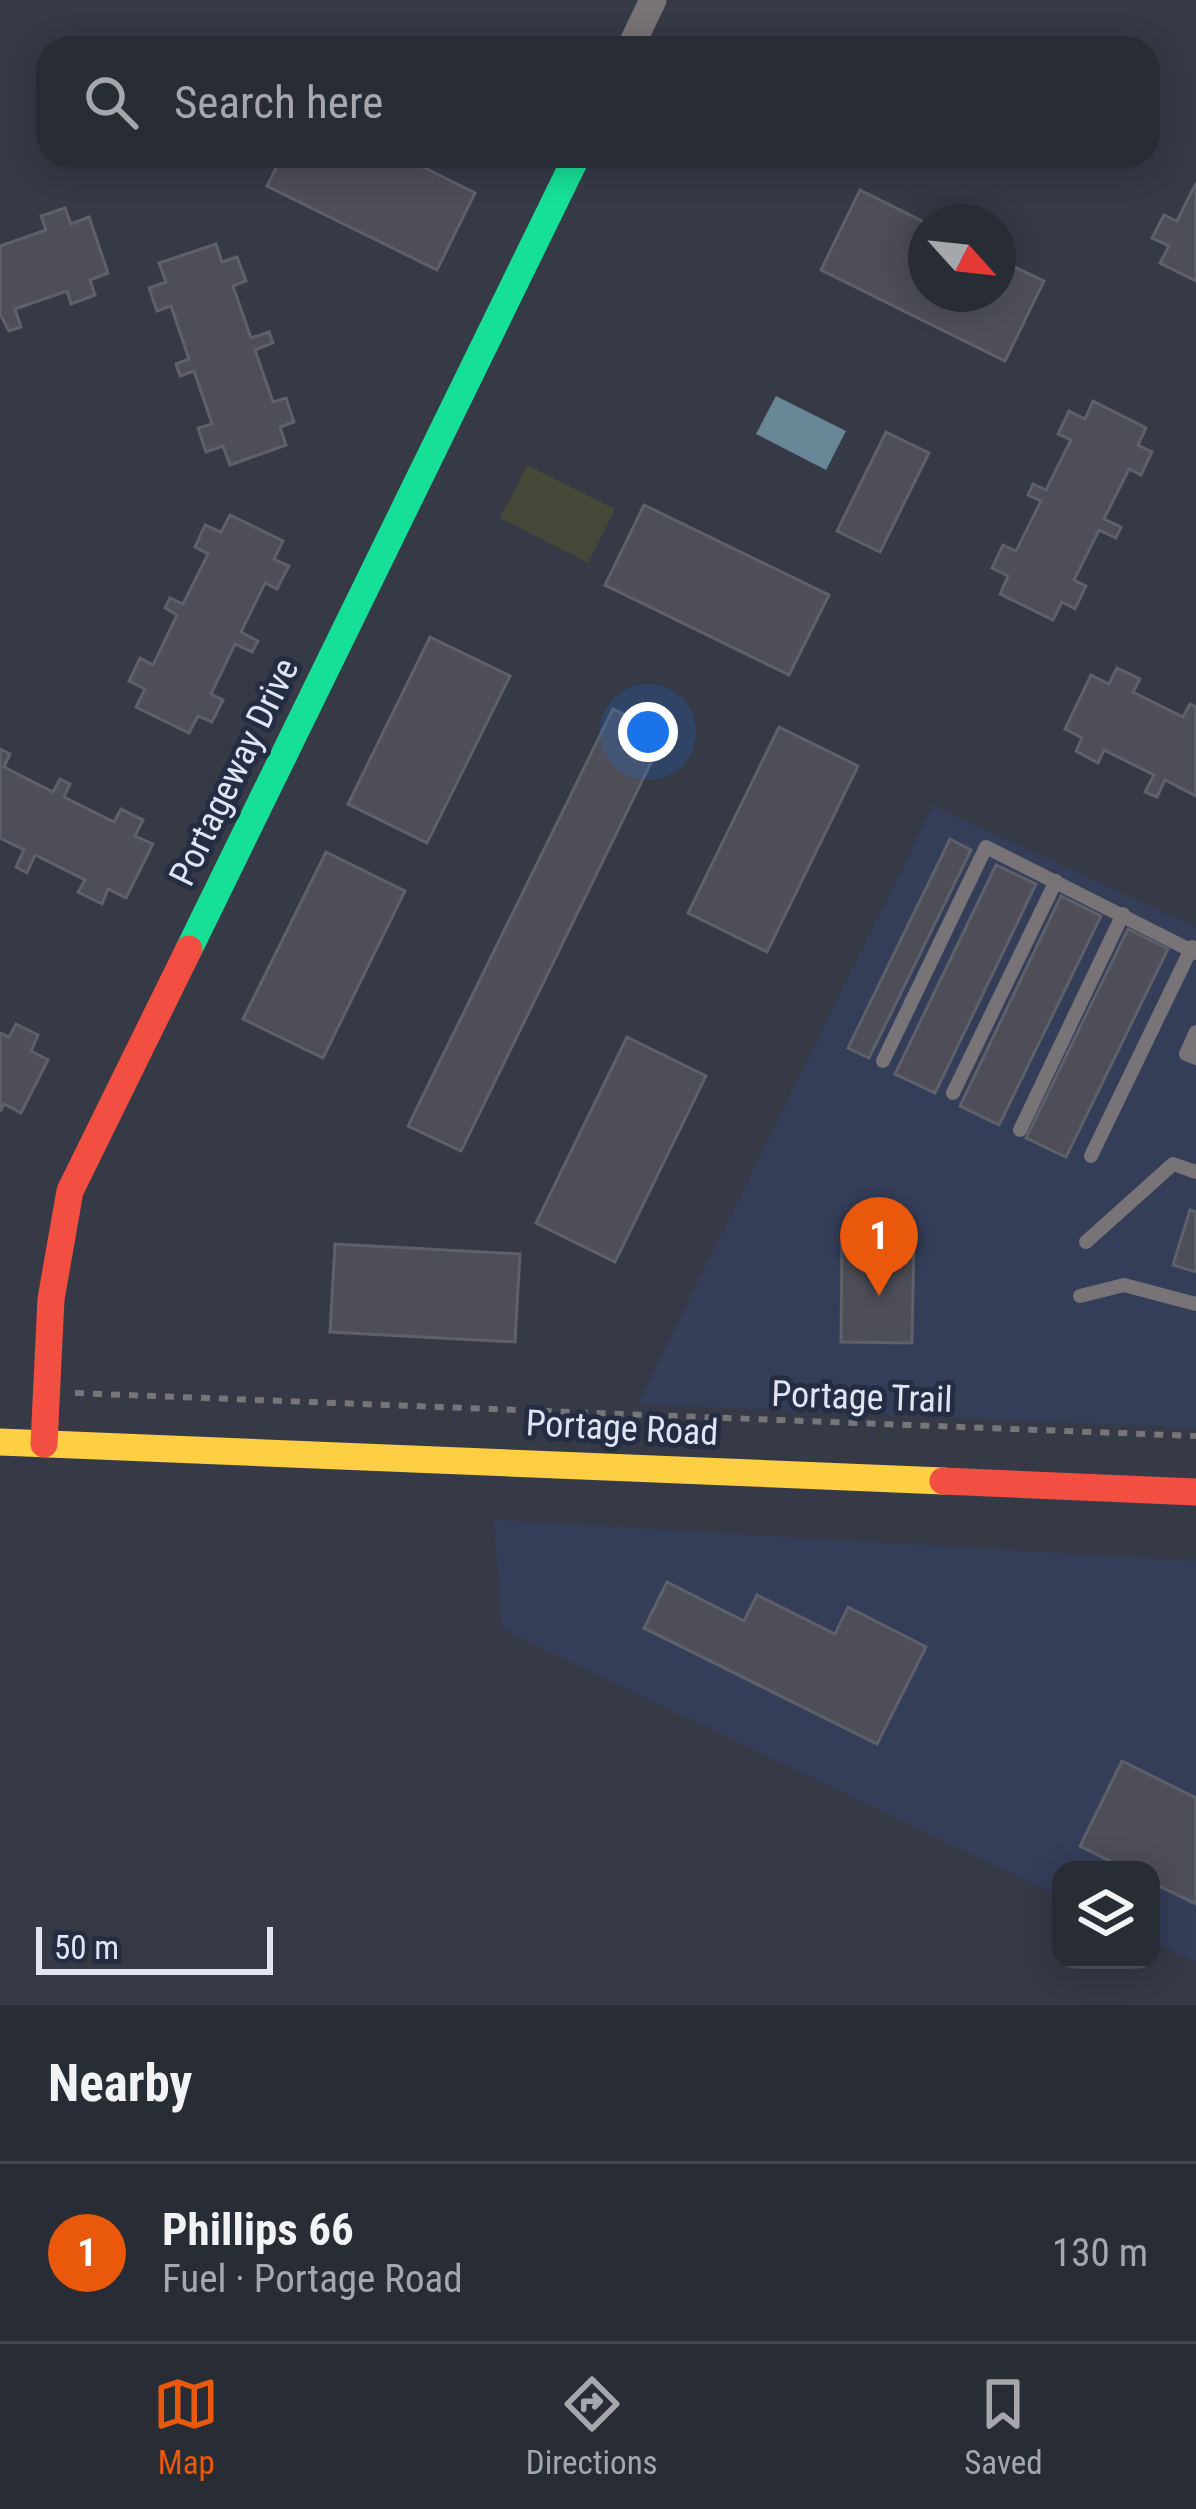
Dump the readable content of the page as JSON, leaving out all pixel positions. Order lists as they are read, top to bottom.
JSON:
{
  "streets": {
    "street": ["Portageway Drive", "Portage Road"],
    "path": ["Portage Trail"]
  },
  "crossings": [
    ["Portageway Drive", "Portage Road"]
  ],
  "scale_bar": "50 m",
  "north": "bottom right",
  "page": {
    "search": "Search here",
    "pins": "1",
    "scale": "50 m",
    "heading": "Nearby",
    "list": [
      {
        "mark": "1",
        "name": "Phillips 66",
        "note": "Fuel · Portage Road",
        "value": "130 m"
      }
    ],
    "nav": ["Map", "Directions", "Saved"]
  }
}
